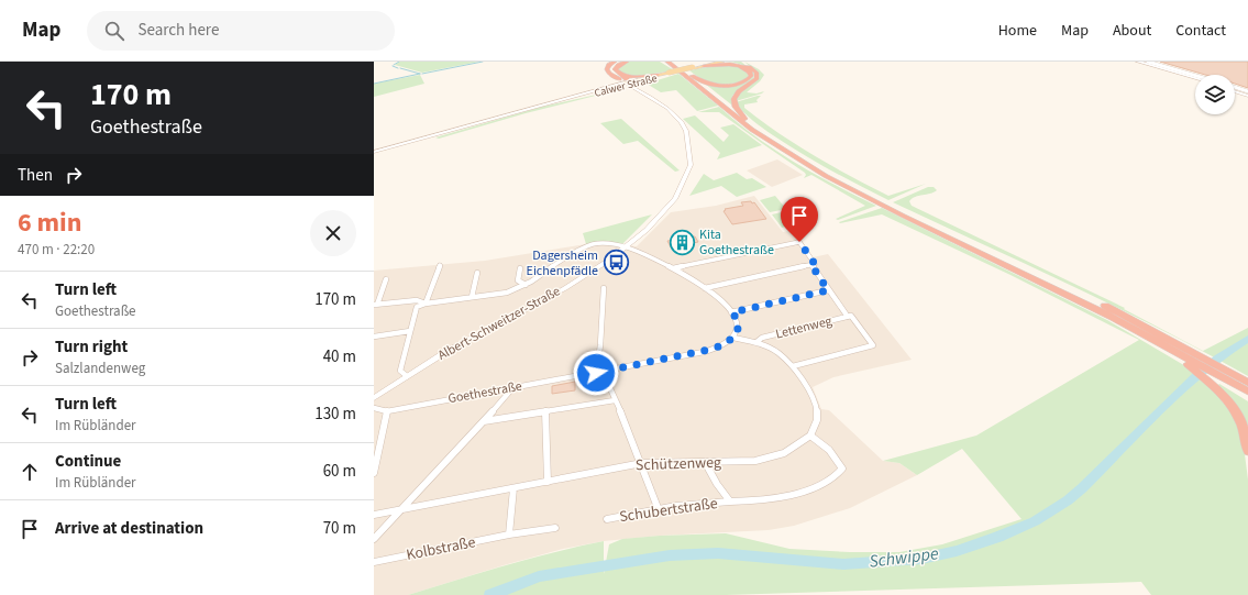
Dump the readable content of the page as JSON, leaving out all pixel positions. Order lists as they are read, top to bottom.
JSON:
{
  "streets": {
    "main road": ["Calwer Straße"],
    "street": [
      "Albert-Schweitzer-Straße",
      "Lettenweg",
      "Goethestraße",
      "Schützenweg",
      "Schubertstraße",
      "Kolbstraße"
    ]
  },
  "crossings": [
    ["Calwer Straße", "Albert-Schweitzer-Straße"],
    ["Schützenweg", "Schubertstraße"]
  ],
  "water": ["Schwippe"],
  "places": {
    "building": ["Kita Goethestraße"],
    "bus stop": ["Dagersheim Eichenpfädle"]
  },
  "page": {
    "header": "Map",
    "search": "Search here",
    "nav": [
      "Home",
      "Map",
      "About",
      "Contact"
    ],
    "turn": ["170 m", "Goethestraße"],
    "then": "Then",
    "heading": ["6 min", "470 m · 22:20"],
    "list": [
      {
        "name": "Turn left",
        "note": "Goethestraße",
        "value": "170 m"
      },
      {
        "name": "Turn right",
        "note": "Salzlandenweg",
        "value": "40 m"
      },
      {
        "name": "Turn left",
        "note": "Im Rübländer",
        "value": "130 m"
      },
      {
        "name": "Continue",
        "note": "Im Rübländer",
        "value": "60 m"
      },
      {
        "name": "Arrive at destination",
        "value": "70 m"
      }
    ]
  }
}
